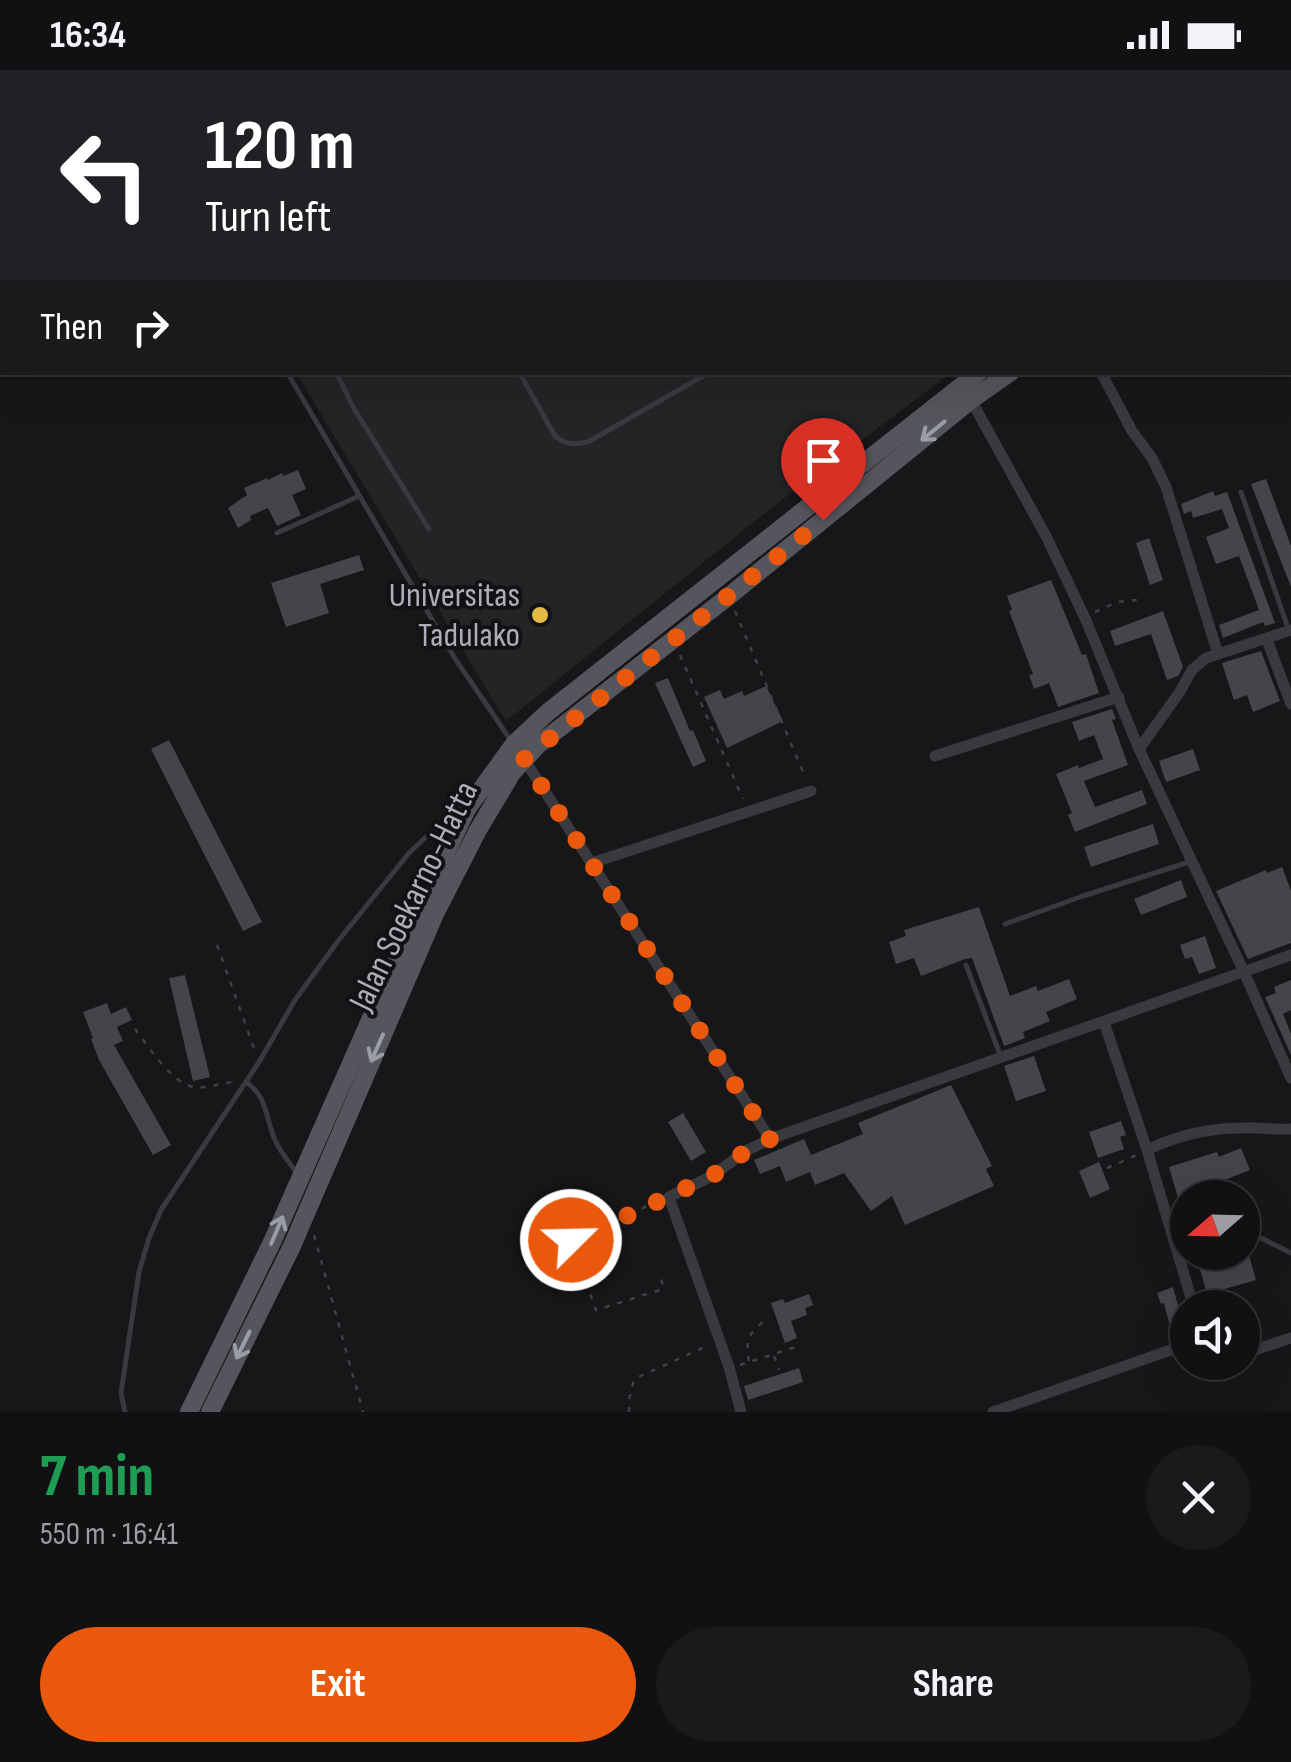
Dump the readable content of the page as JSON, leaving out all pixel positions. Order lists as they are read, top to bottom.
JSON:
{
  "streets": {
    "main road": ["Jalan Soekarno-Hatta"]
  },
  "places": ["Universitas Tadulako"],
  "north": "left",
  "page": {
    "status": "16:34",
    "turn": ["120 m", "Turn left"],
    "then": "Then",
    "heading": ["7 min", "550 m · 16:41"],
    "buttons": ["Exit", "Share"]
  }
}
